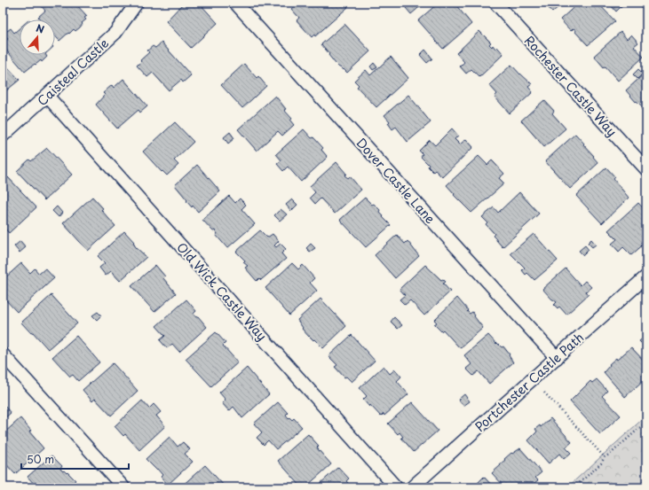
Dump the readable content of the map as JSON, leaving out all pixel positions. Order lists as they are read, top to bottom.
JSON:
{
  "streets": {
    "street": [
      "Caisteal Castle",
      "Rochester Castle Way",
      "Dover Castle Lane",
      "Old Wick Castle Way",
      "Portchester Castle Path"
    ]
  },
  "crossings": [
    ["Caisteal Castle", "Old Wick Castle Way"],
    ["Dover Castle Lane", "Portchester Castle Path"]
  ],
  "scale_bar": "50 m",
  "north": "top"
}
